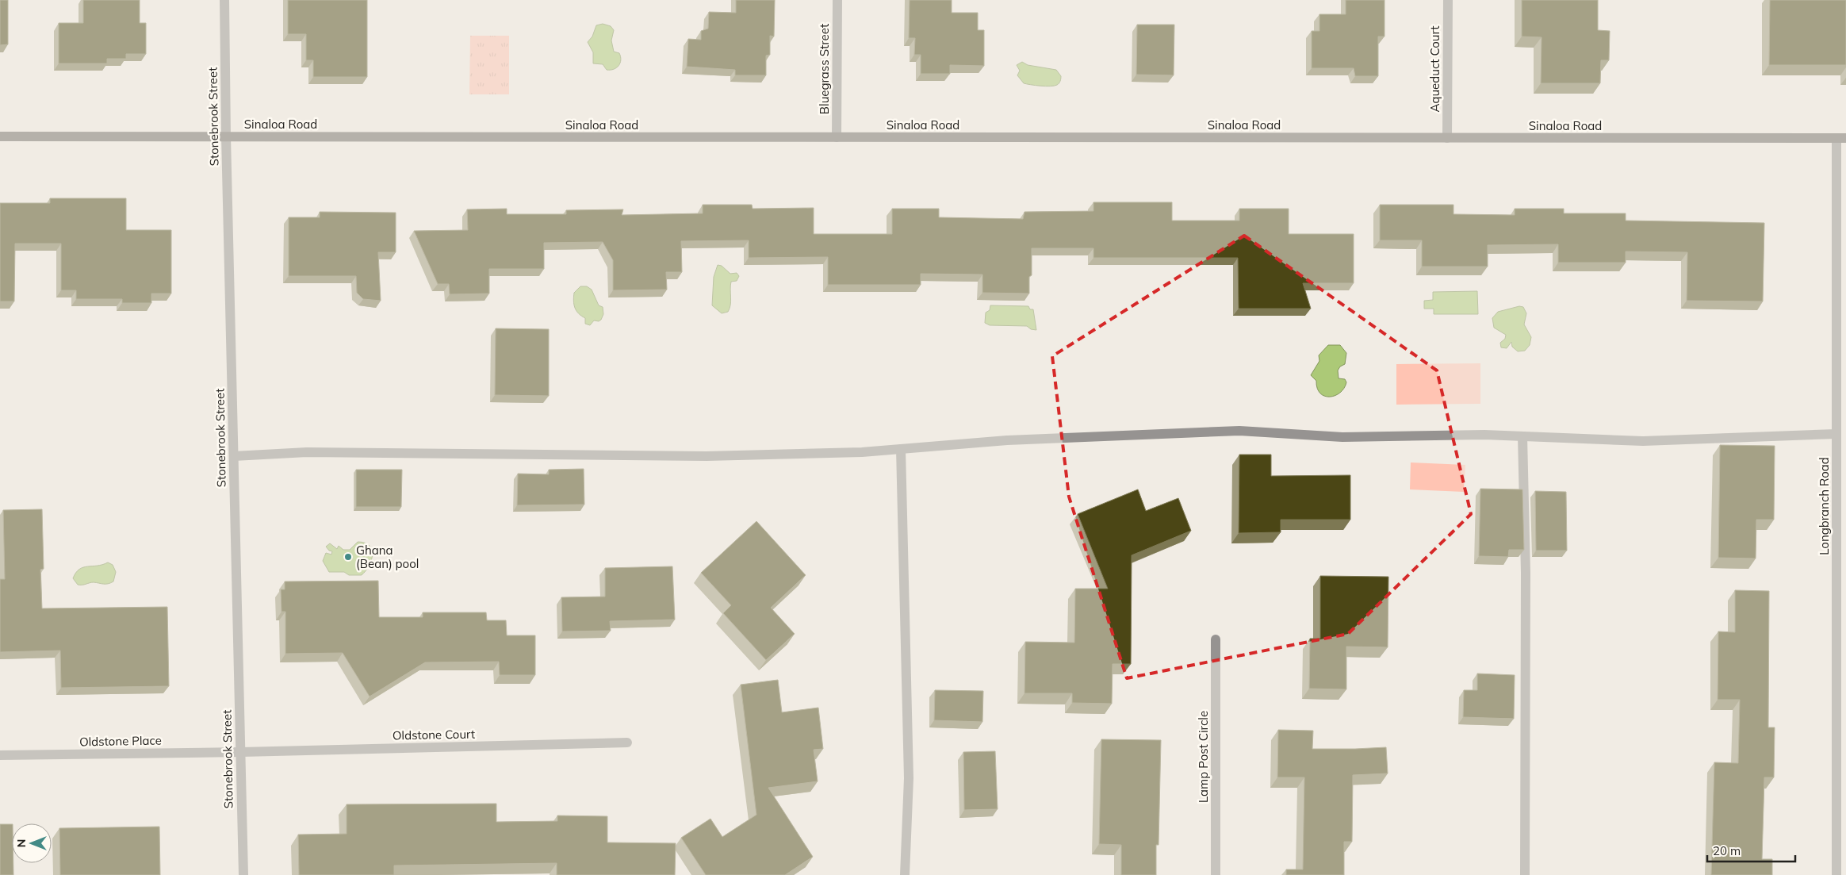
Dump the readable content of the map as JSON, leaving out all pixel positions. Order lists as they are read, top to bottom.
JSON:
{
  "streets": {
    "street": [
      "Bluegrass Street",
      "Aqueduct Court",
      "Stonebrook Street",
      "Sinaloa Road",
      "Longbranch Road",
      "Oldstone Court",
      "Oldstone Place",
      "Lamp Post Circle"
    ]
  },
  "crossings": [
    ["Bluegrass Street", "Sinaloa Road"],
    ["Aqueduct Court", "Sinaloa Road"],
    ["Stonebrook Street", "Sinaloa Road"],
    ["Stonebrook Street", "Oldstone Court"],
    ["Stonebrook Street", "Oldstone Place"],
    ["Sinaloa Road", "Longbranch Road"],
    ["Oldstone Court", "Oldstone Place"]
  ],
  "places": ["Ghana (Bean) pool"],
  "scale_bar": "20 m",
  "north": "left"
}
